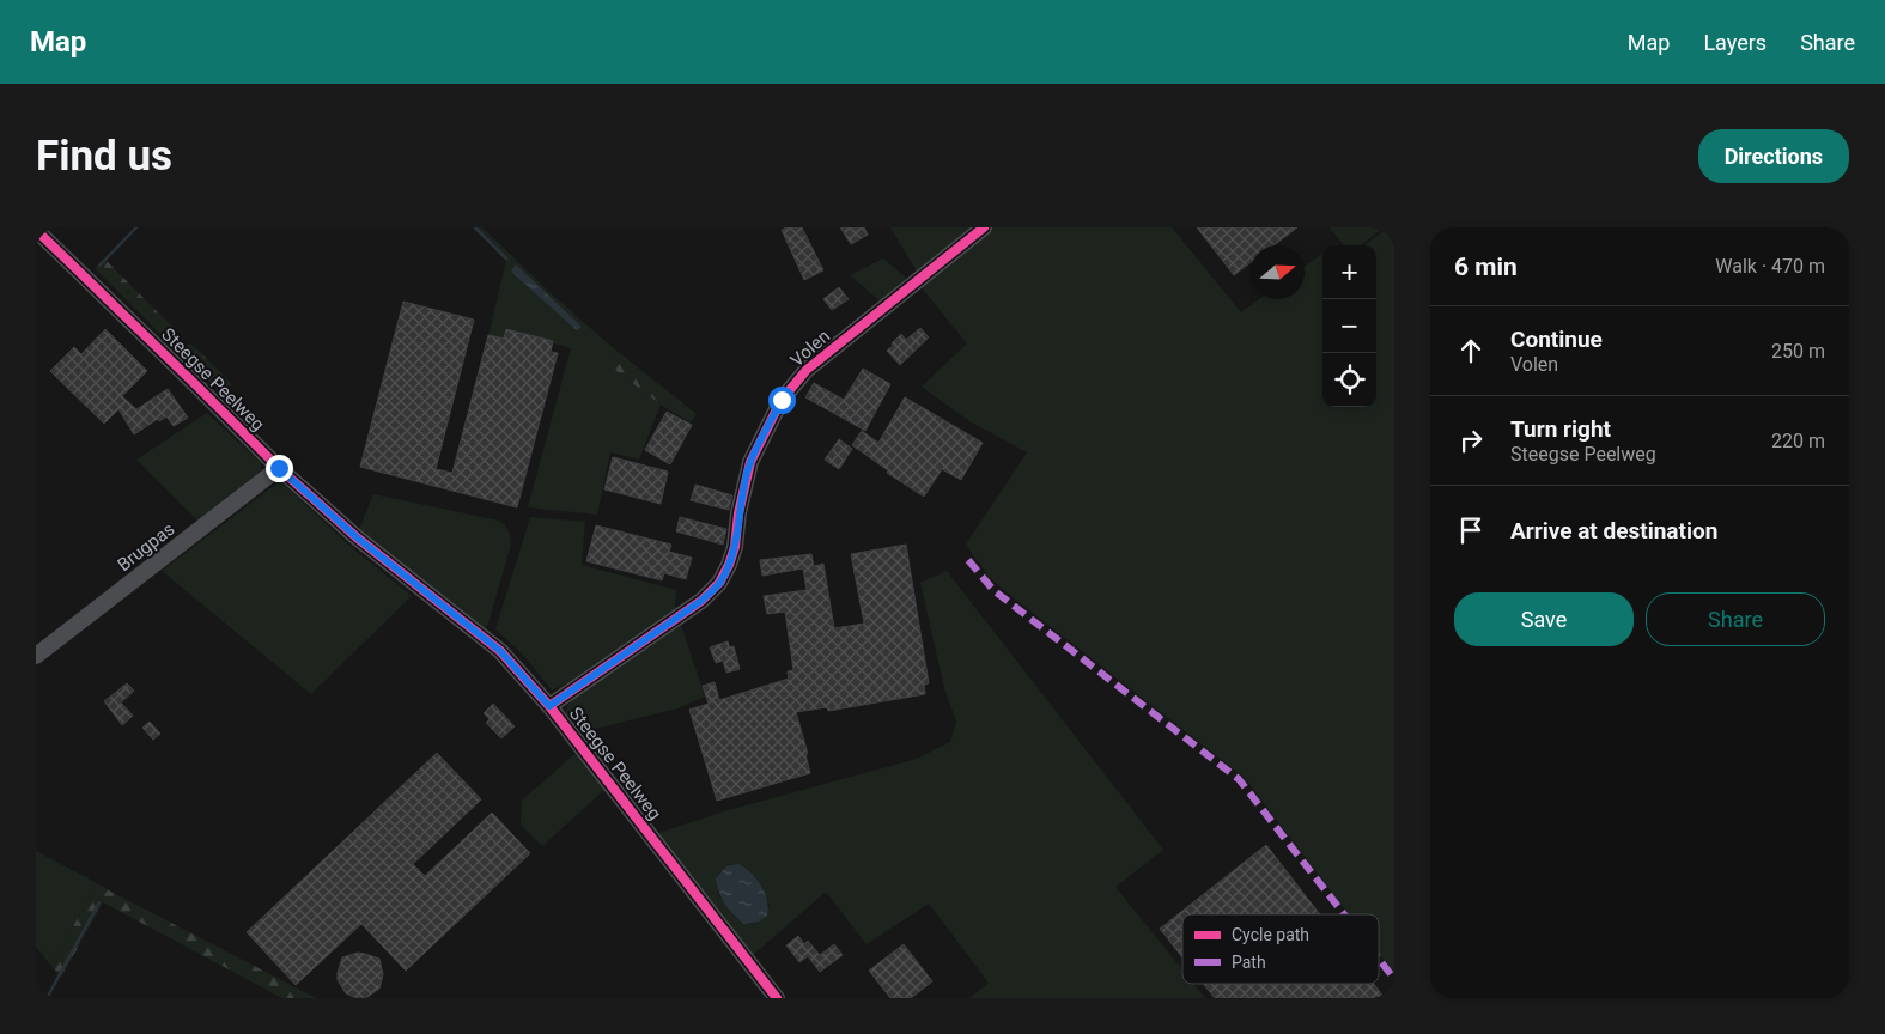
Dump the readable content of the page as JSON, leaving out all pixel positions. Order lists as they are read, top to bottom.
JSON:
{
  "streets": {
    "street": ["Volen", "Steegse Peelweg", "Brugpas"]
  },
  "crossings": [
    ["Volen", "Steegse Peelweg"],
    ["Steegse Peelweg", "Brugpas"]
  ],
  "legend": ["Cycle path", "Path"],
  "north": "right",
  "page": {
    "header": "Map",
    "nav": ["Map", "Layers", "Share"],
    "buttons": [
      "Directions",
      ["Save", "Share"]
    ],
    "title": "Find us",
    "heading": ["6 min", "Walk · 470 m"],
    "map_buttons": ["+", "−"],
    "list": [
      ["Continue", "Volen", "250 m"],
      ["Turn right", "Steegse Peelweg", "220 m"],
      "Arrive at destination"
    ]
  }
}
